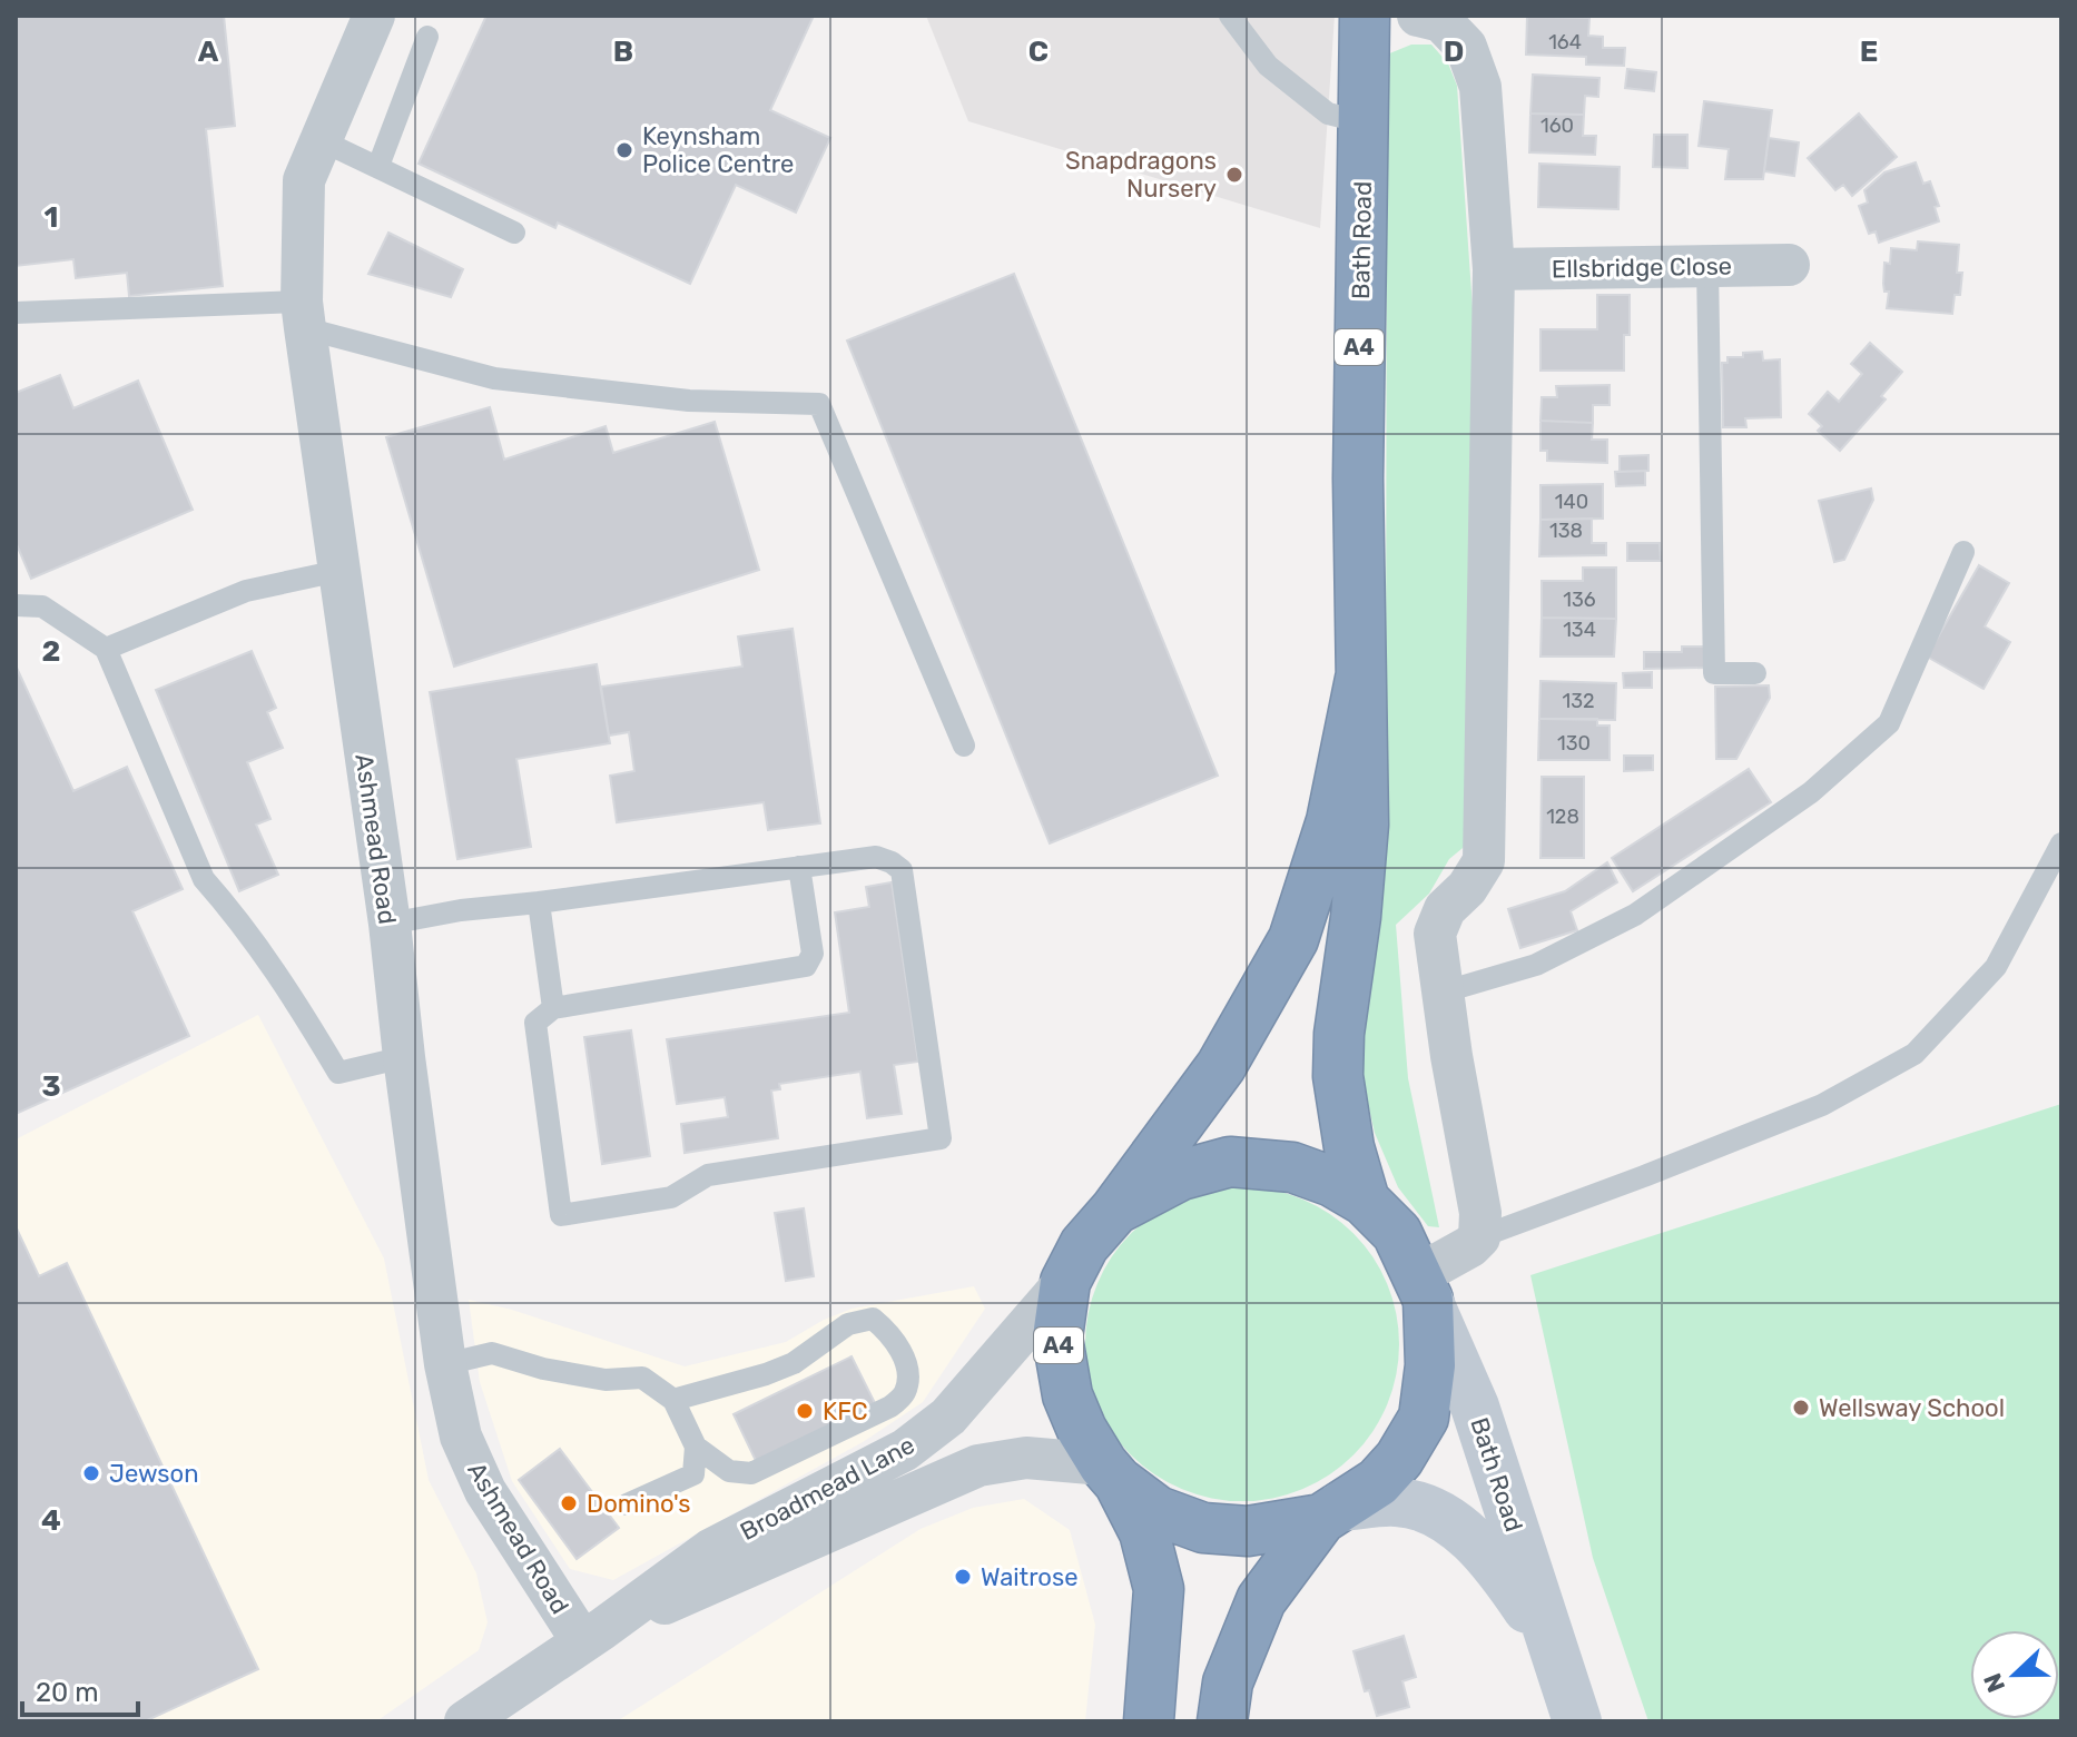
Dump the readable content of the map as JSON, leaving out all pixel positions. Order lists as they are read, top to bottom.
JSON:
{
  "streets": {
    "highway": ["Bath Road", "A4"],
    "street": ["Ellsbridge Close", "Ashmead Road", "Broadmead Lane"]
  },
  "crossings": [
    ["Bath Road", "A4"],
    ["A4", "Broadmead Lane"],
    ["Ashmead Road", "Broadmead Lane"]
  ],
  "places": [
    "Keynsham Police Centre",
    "Snapdragons Nursery",
    "Wellsway School",
    "KFC",
    "Jewson",
    "Domino's",
    "Waitrose"
  ],
  "house_numbers": [
    "164",
    "160",
    "140",
    "138",
    "136",
    "134",
    "132",
    "130",
    "128"
  ],
  "scale_bar": "20 m",
  "north": "left",
  "grid": {
    "columns": [
      "A",
      "B",
      "C",
      "D",
      "E"
    ],
    "rows": [
      "1",
      "2",
      "3",
      "4"
    ]
  }
}
